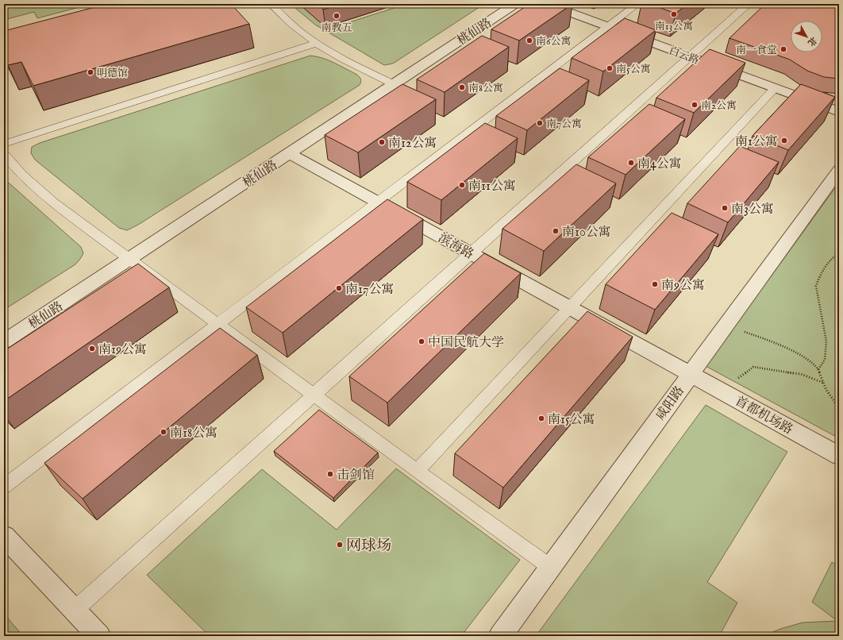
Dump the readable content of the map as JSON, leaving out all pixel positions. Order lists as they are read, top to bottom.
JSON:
{
  "streets": {
    "street": [
      "桃仙路",
      "白云路",
      "滨海路",
      "咸阳路",
      "首都机场路"
    ]
  },
  "crossings": [
    ["桃仙路", "滨海路"],
    ["滨海路", "咸阳路"],
    ["滨海路", "首都机场路"],
    ["咸阳路", "首都机场路"]
  ],
  "places": [
    "南13公寓",
    "南教五",
    "南6公寓",
    "南一食堂",
    "南5公寓",
    "明德馆",
    "南8公寓",
    "南2公寓",
    "南7公寓",
    "南1公寓",
    "南12公寓",
    "南4公寓",
    "南11公寓",
    "南3公寓",
    "南10公寓",
    "南9公寓",
    "南17公寓",
    "中国民航大学",
    "南19公寓",
    "南15公寓",
    "南18公寓",
    "击剑馆",
    "网球场"
  ],
  "north": "bottom right"
}
